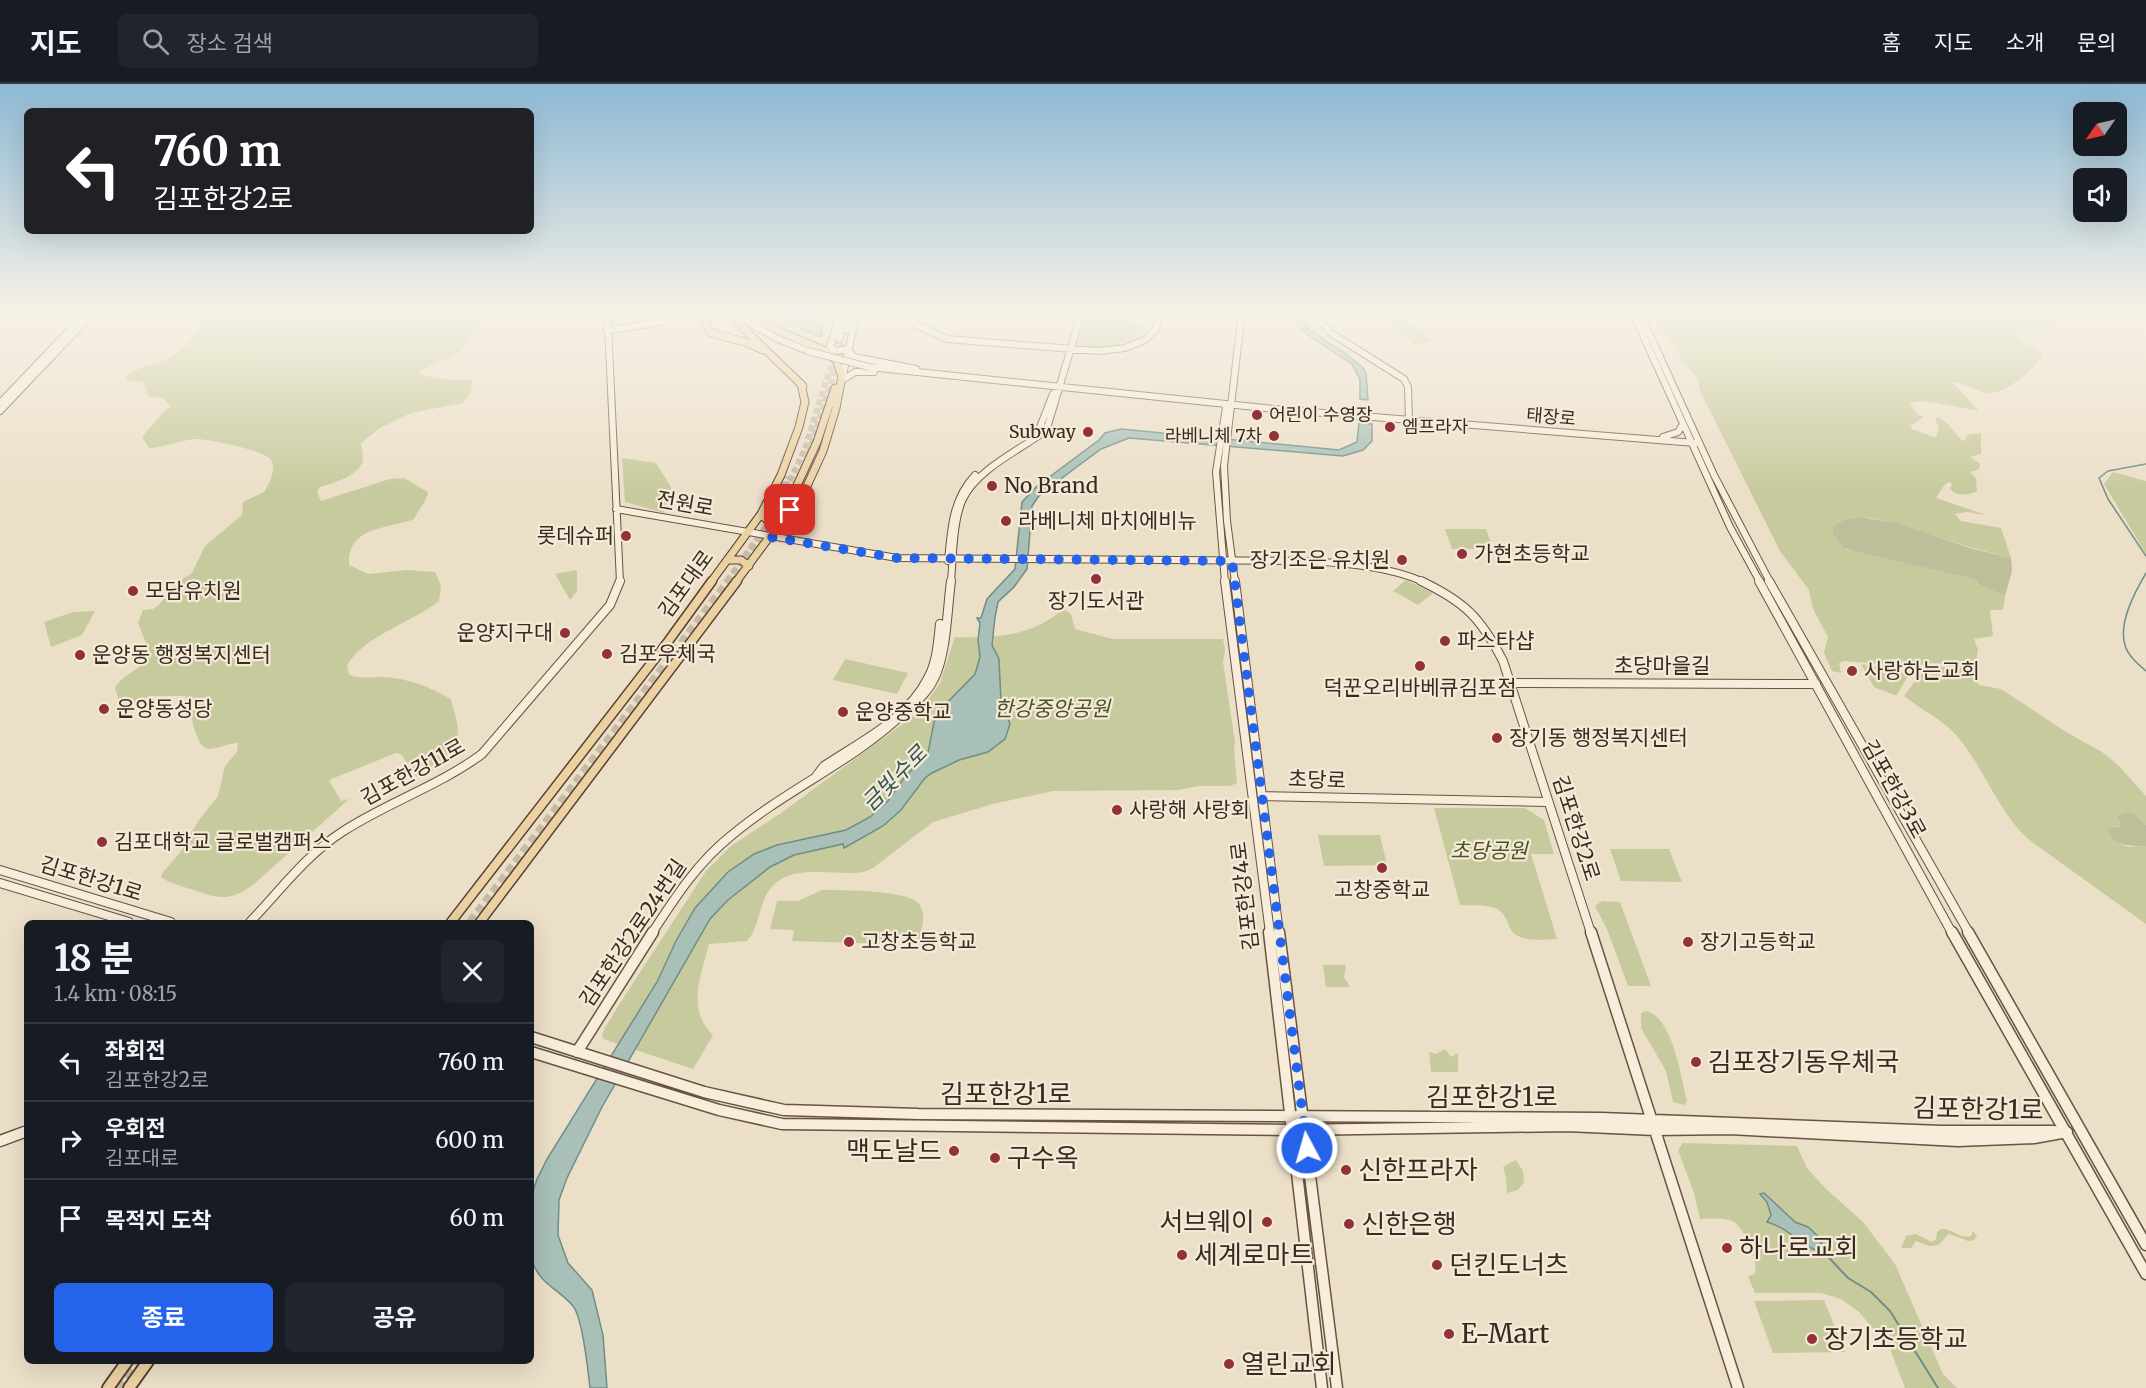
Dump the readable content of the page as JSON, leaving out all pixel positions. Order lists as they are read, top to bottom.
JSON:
{
  "streets": {
    "main road": ["김포대로"],
    "street": [
      "태장로",
      "전원로",
      "초당마을길",
      "김포한강11로",
      "초당로",
      "김포한강3로",
      "김포한강2로",
      "김포한강1로",
      "김포한강4로",
      "김포한강2로24번길"
    ]
  },
  "crossings": [
    ["태장로", "김포한강3로"],
    ["태장로", "김포한강4로"],
    ["태장로", "김포한강2로24번길"],
    ["전원로", "김포대로"],
    ["전원로", "김포한강11로"],
    ["전원로", "김포한강2로"],
    ["김포대로", "김포한강2로"],
    ["초당마을길", "김포한강3로"],
    ["초당마을길", "김포한강2로"],
    ["초당로", "김포한강2로"],
    ["초당로", "김포한강4로"],
    ["김포한강3로", "김포한강1로"],
    ["김포한강2로", "김포한강1로"],
    ["김포한강2로", "김포한강4로"],
    ["김포한강2로", "김포한강2로24번길"],
    ["김포한강1로", "김포한강4로"],
    ["김포한강1로", "김포한강2로24번길"]
  ],
  "water": ["금빛수로"],
  "parks": ["한강중앙공원", "초당공원"],
  "places": [
    "어린이 수영장",
    "엠프라자",
    "Subway",
    "라베니체 7차",
    "No Brand",
    "라베니체 마치에비뉴",
    "롯데슈퍼",
    "가현초등학교",
    "장기조은 유치원",
    "장기도서관",
    "모담유치원",
    "운양지구대",
    "파스타샵",
    "김포우체국",
    "운양동 행정복지센터",
    "덕꾼오리바베큐김포점",
    "사랑하는교회",
    "운양동성당",
    "운양중학교",
    "장기동 행정복지센터",
    "사랑해 사랑회",
    "김포대학교 글로벌캠퍼스",
    "고창중학교",
    "고창초등학교",
    "장기고등학교",
    "김포장기동우체국",
    "맥도날드",
    "구수옥",
    "신한프라자",
    "서브웨이",
    "신한은행",
    "하나로교회",
    "세계로마트",
    "던킨도너츠",
    "E-Mart",
    "장기초등학교",
    "열린교회"
  ],
  "north": "bottom left",
  "page": {
    "header": "지도",
    "search": "장소 검색",
    "nav": [
      "홈",
      "지도",
      "소개",
      "문의"
    ],
    "turn": ["760 m", "김포한강2로"],
    "heading": ["18 분", "1.4 km · 08:15"],
    "list": [
      {
        "name": "좌회전",
        "note": "김포한강2로",
        "value": "760 m"
      },
      {
        "name": "우회전",
        "note": "김포대로",
        "value": "600 m"
      },
      {
        "name": "목적지 도착",
        "value": "60 m"
      }
    ],
    "buttons": ["종료", "공유"]
  }
}
